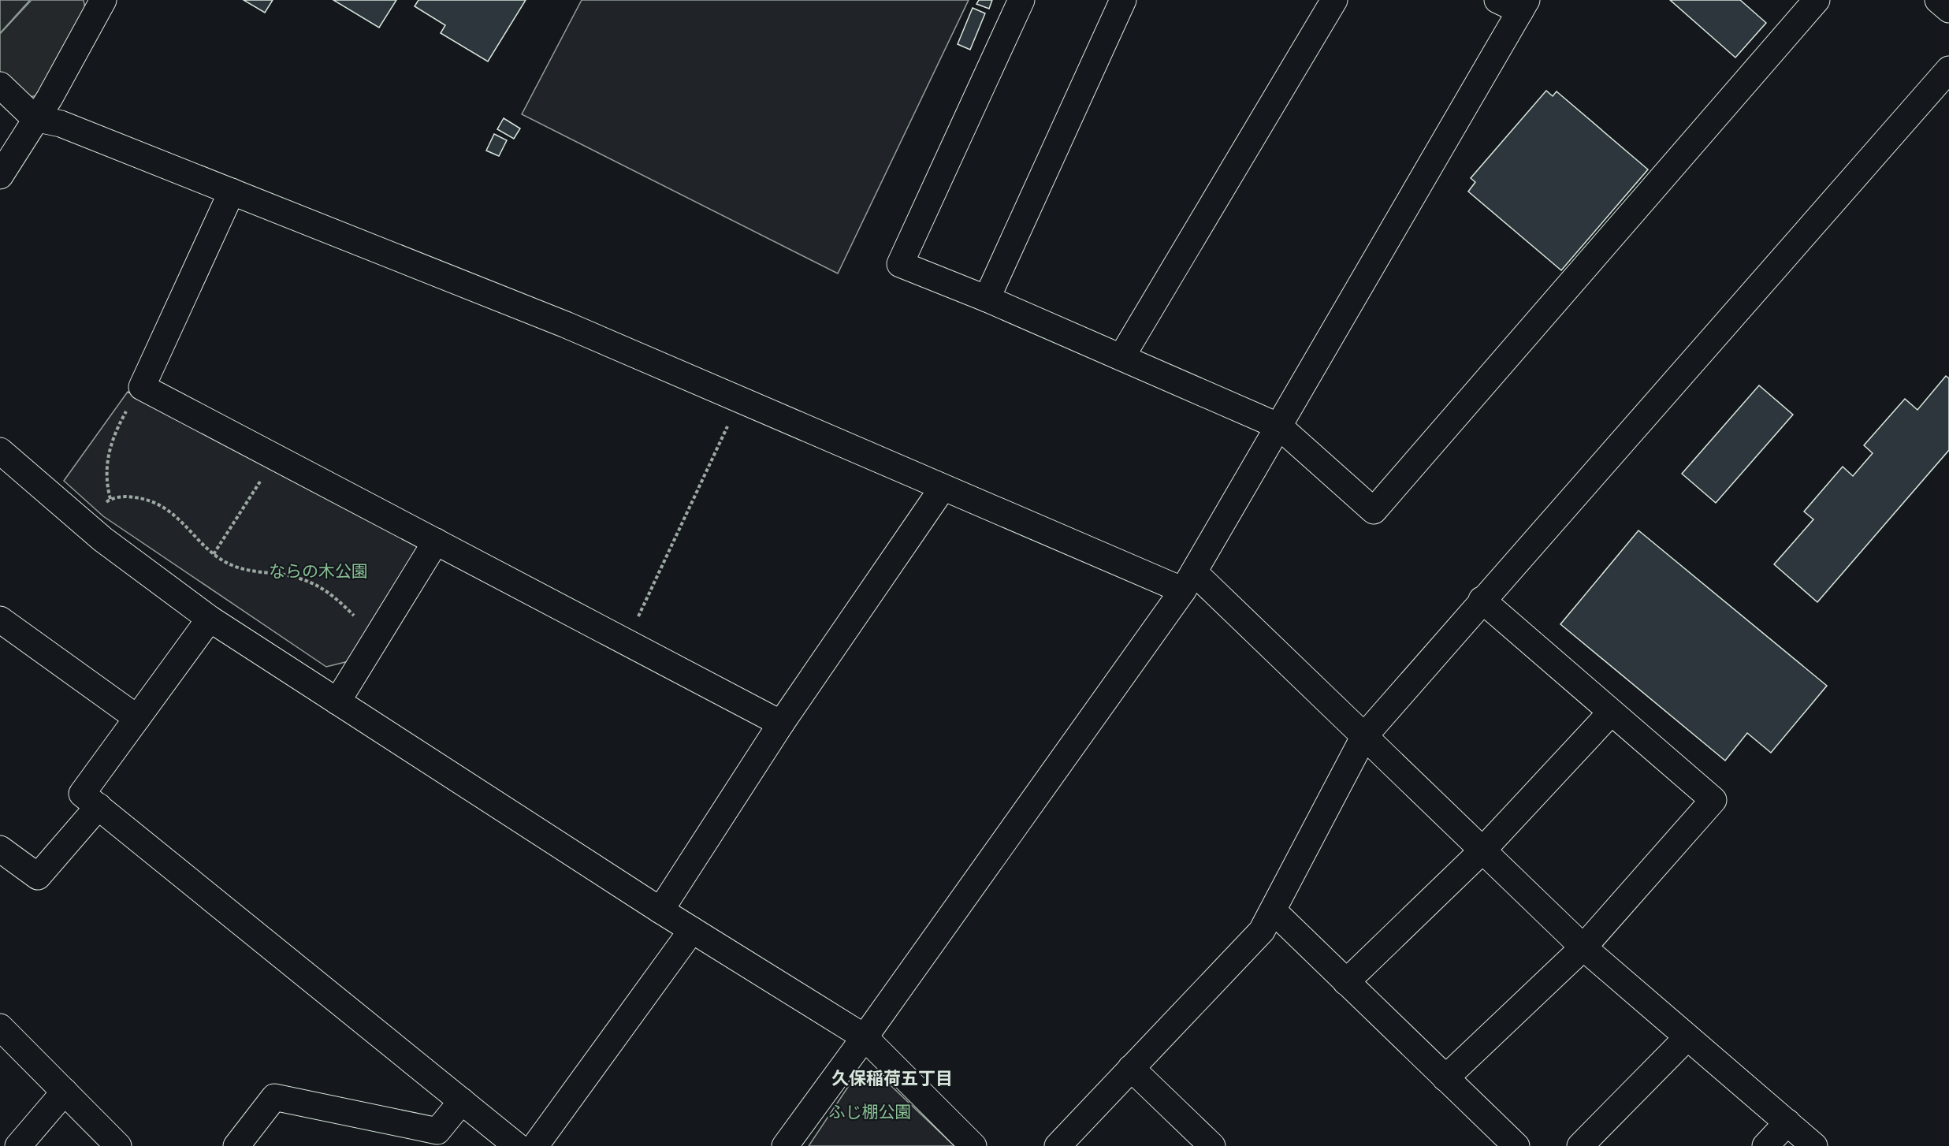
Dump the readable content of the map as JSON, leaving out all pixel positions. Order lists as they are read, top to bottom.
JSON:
{
  "districts": ["久保稲荷五丁目"],
  "parks": ["ならの木公園", "ふじ棚公園"]
}
